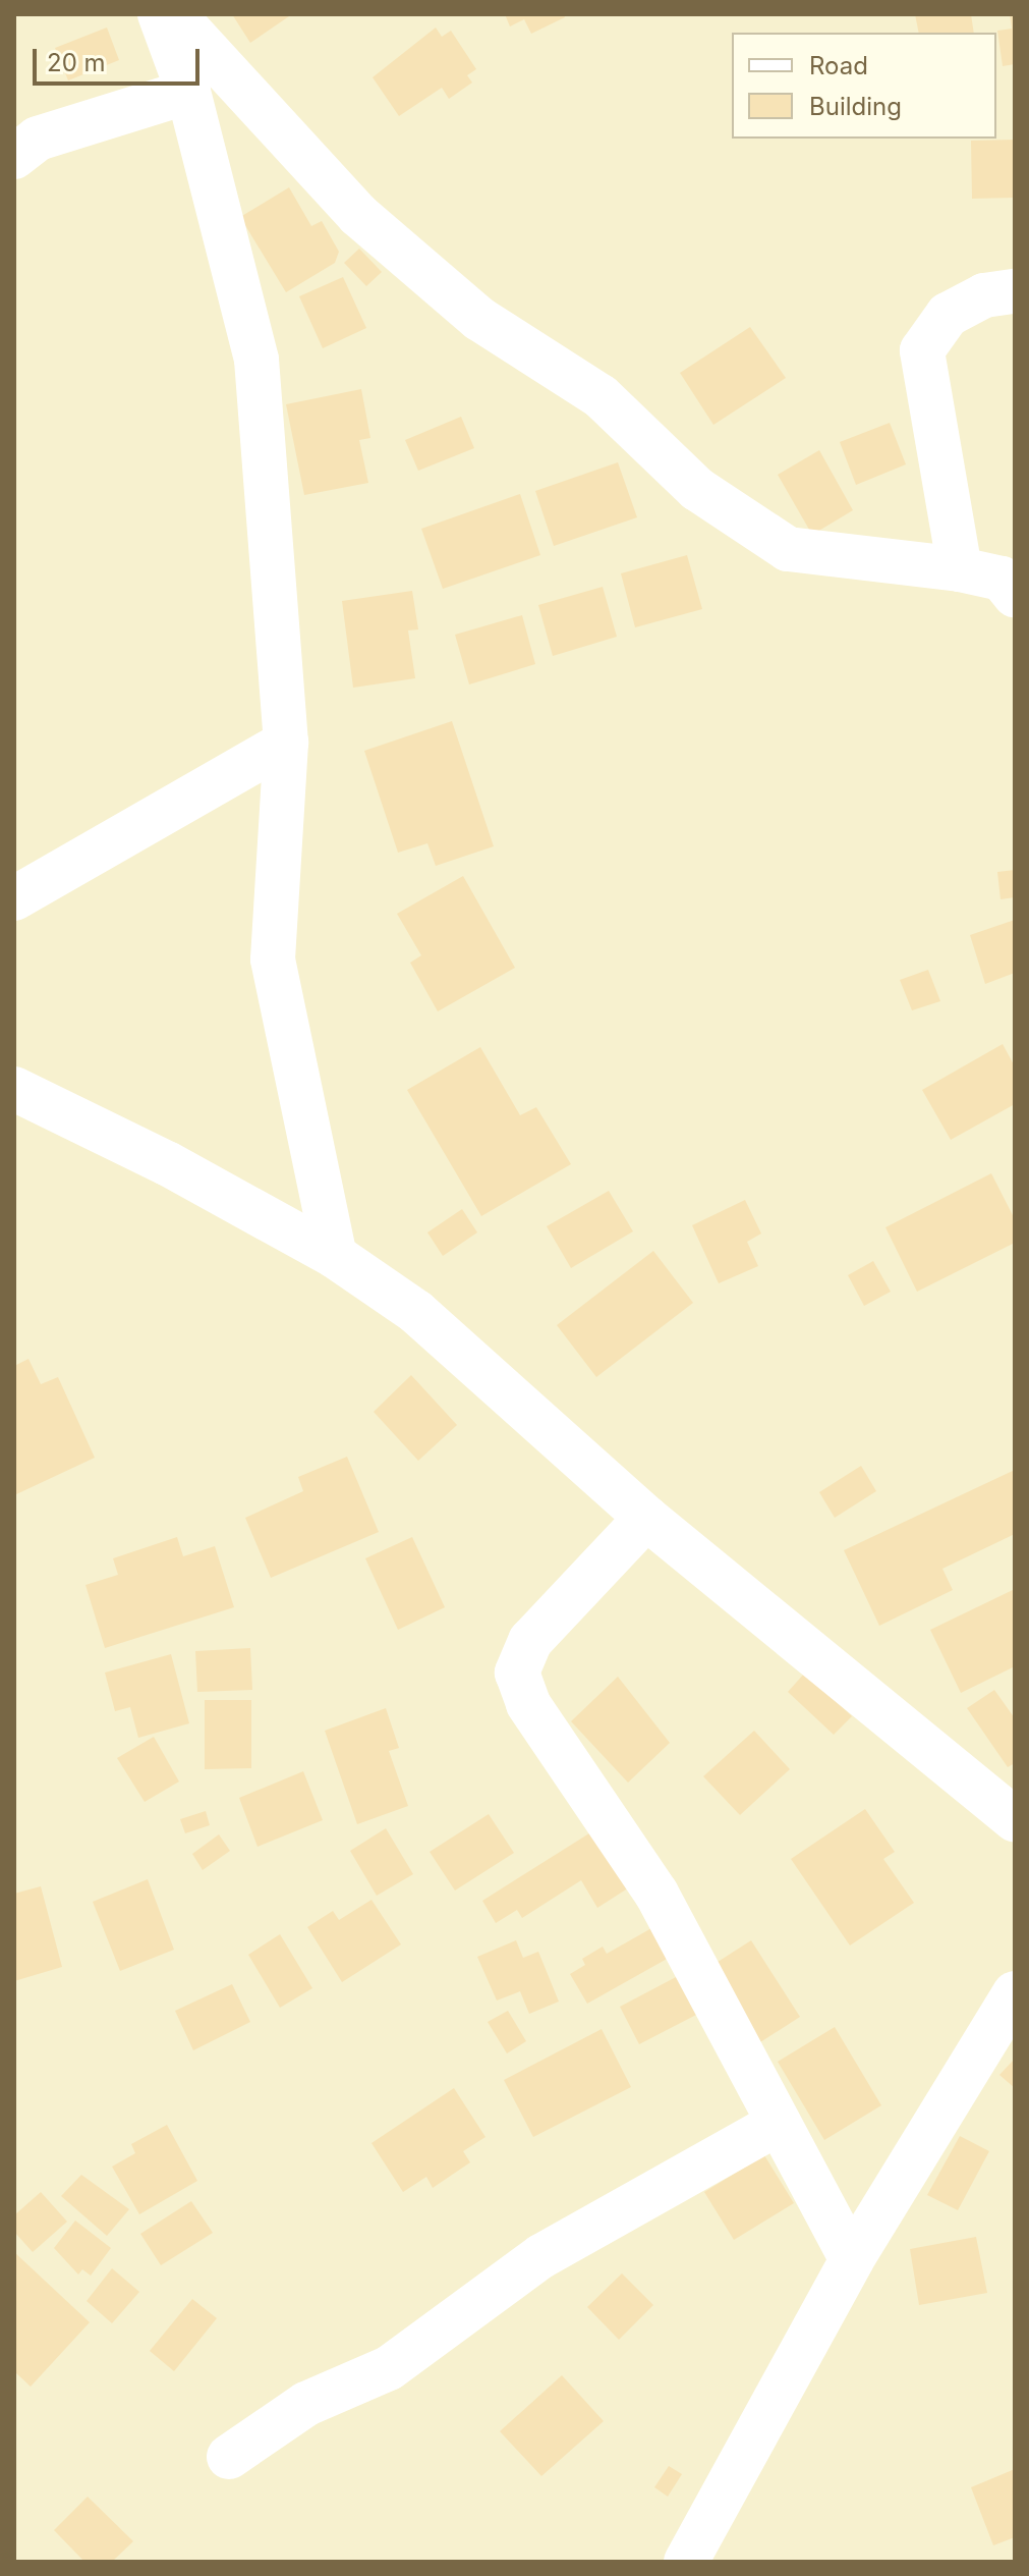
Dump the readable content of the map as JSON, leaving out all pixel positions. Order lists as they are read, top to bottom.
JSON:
{
  "legend": ["Road", "Building"],
  "scale_bar": "20 m"
}
